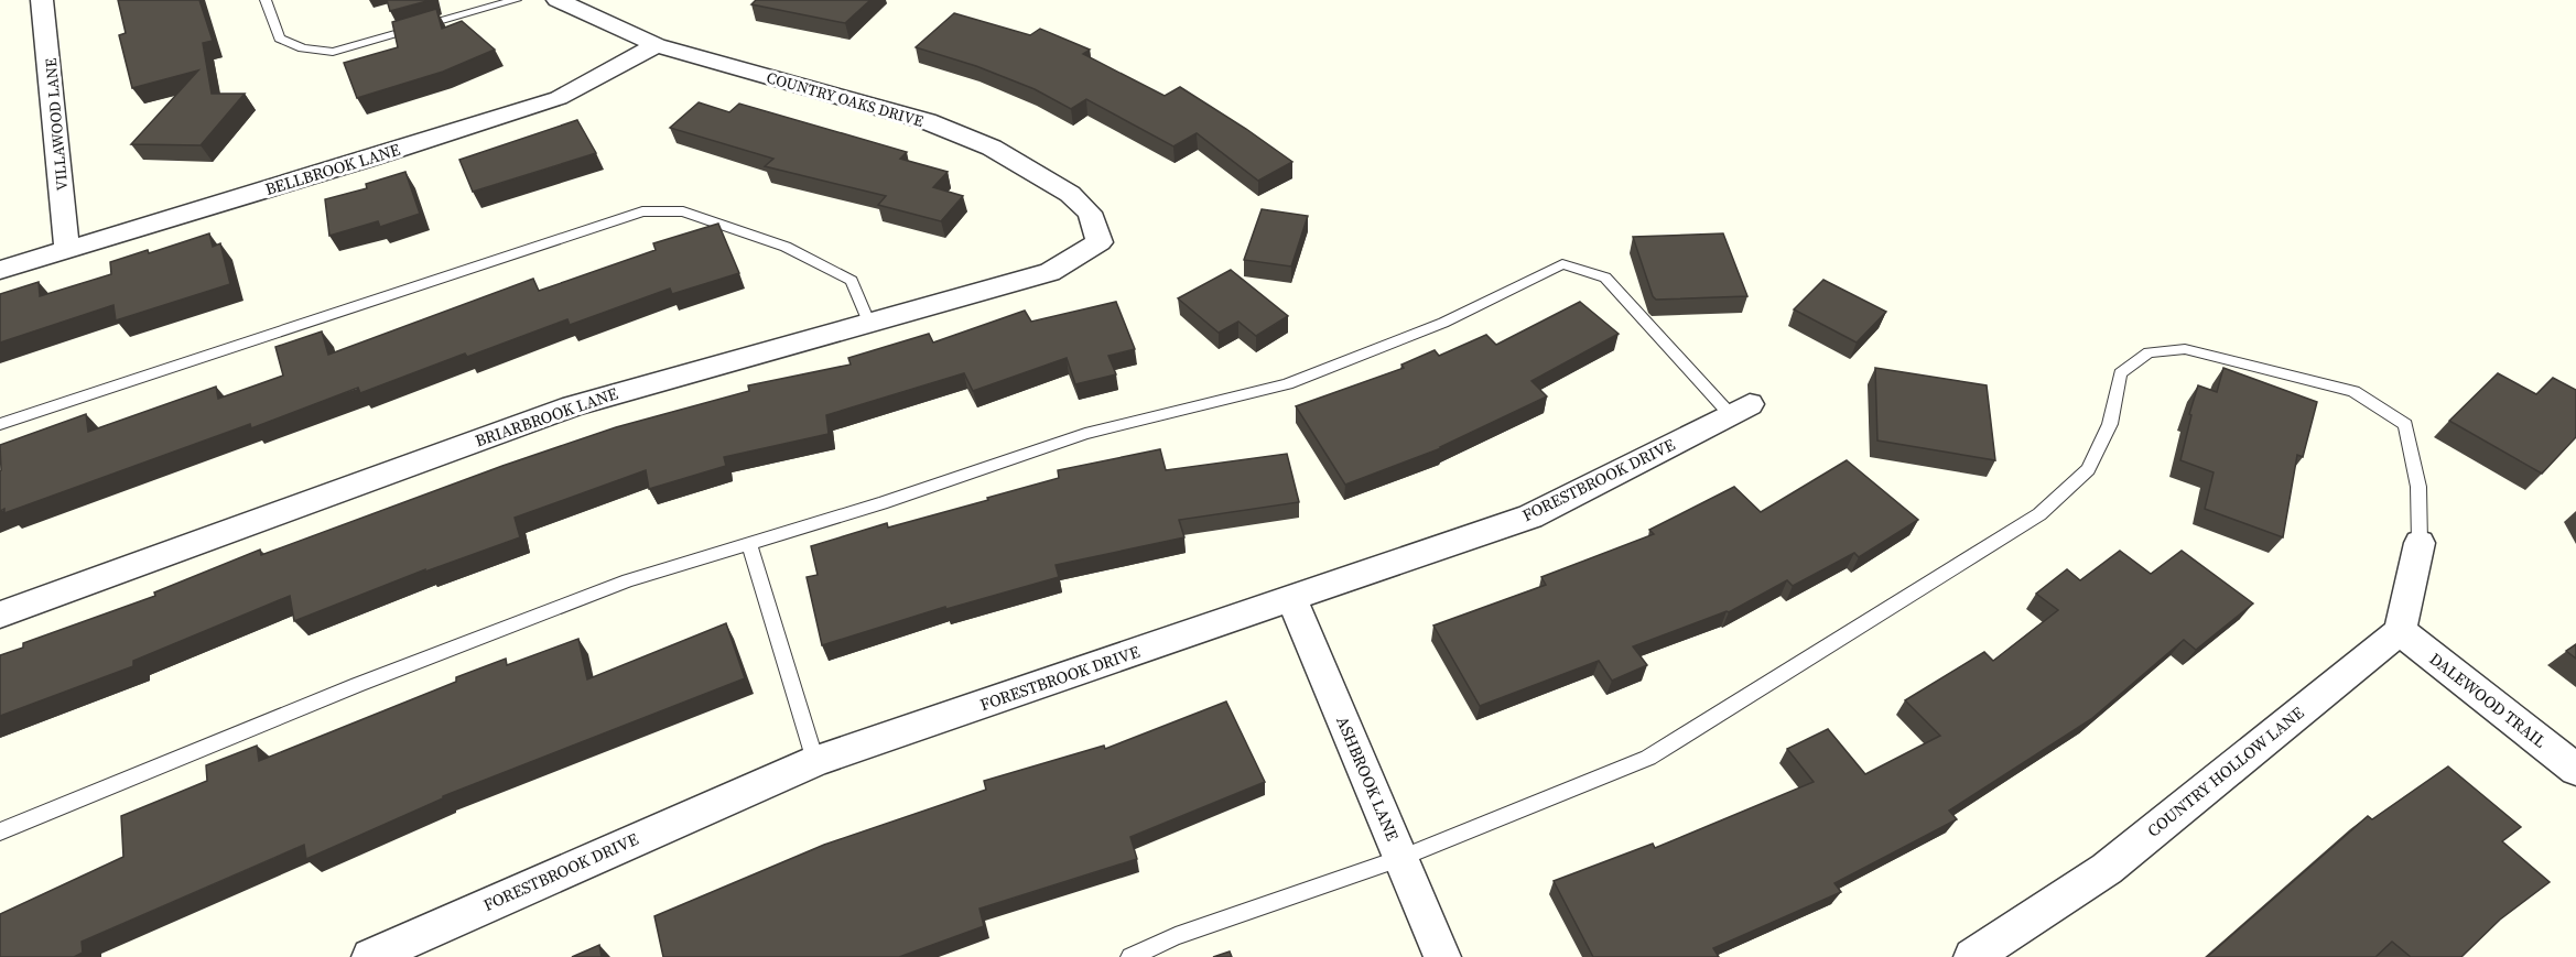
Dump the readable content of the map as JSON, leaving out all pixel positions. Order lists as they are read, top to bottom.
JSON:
{
  "streets": {
    "street": [
      "COUNTRY OAKS DRIVE",
      "VILLAWOOD LANE",
      "BELLBROOK LANE",
      "BRIARBROOK LANE",
      "FORESTBROOK DRIVE",
      "DALEWOOD TRAIL",
      "COUNTRY HOLLOW LANE",
      "ASHBROOK LANE"
    ]
  },
  "crossings": [
    ["COUNTRY OAKS DRIVE", "BELLBROOK LANE"],
    ["COUNTRY OAKS DRIVE", "BRIARBROOK LANE"],
    ["VILLAWOOD LANE", "BELLBROOK LANE"],
    ["FORESTBROOK DRIVE", "ASHBROOK LANE"],
    ["DALEWOOD TRAIL", "COUNTRY HOLLOW LANE"]
  ]
}
